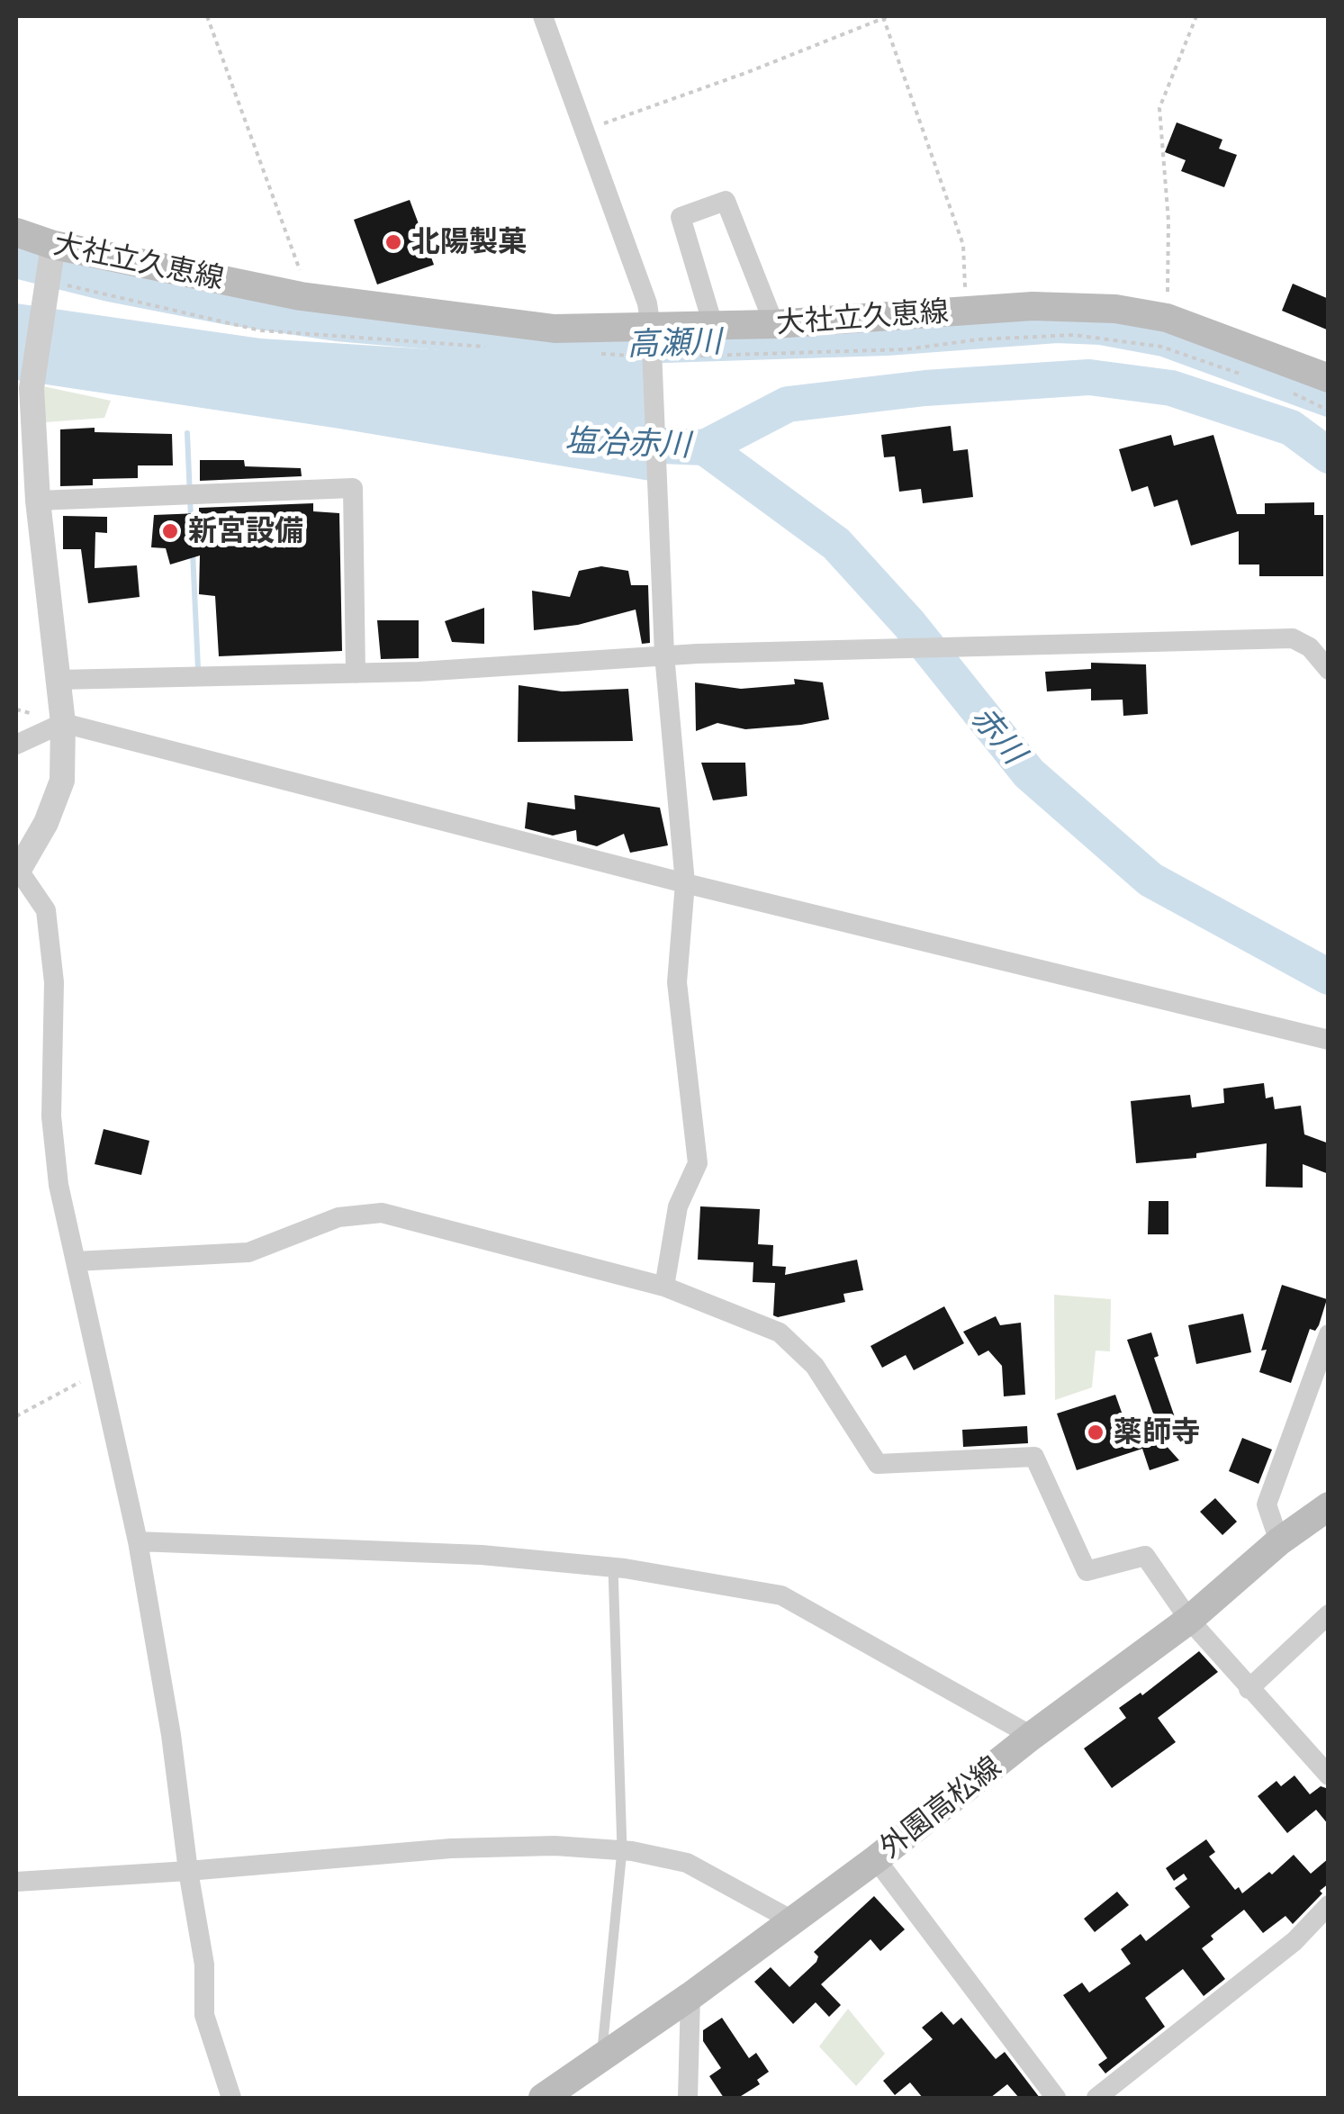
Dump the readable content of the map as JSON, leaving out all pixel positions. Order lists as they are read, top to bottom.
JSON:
{
  "streets": {
    "main road": ["大社立久恵線", "外園高松線"]
  },
  "water": ["高瀬川", "塩冶赤川", "赤川"],
  "places": ["北陽製菓", "新宮設備", "薬師寺"]
}
